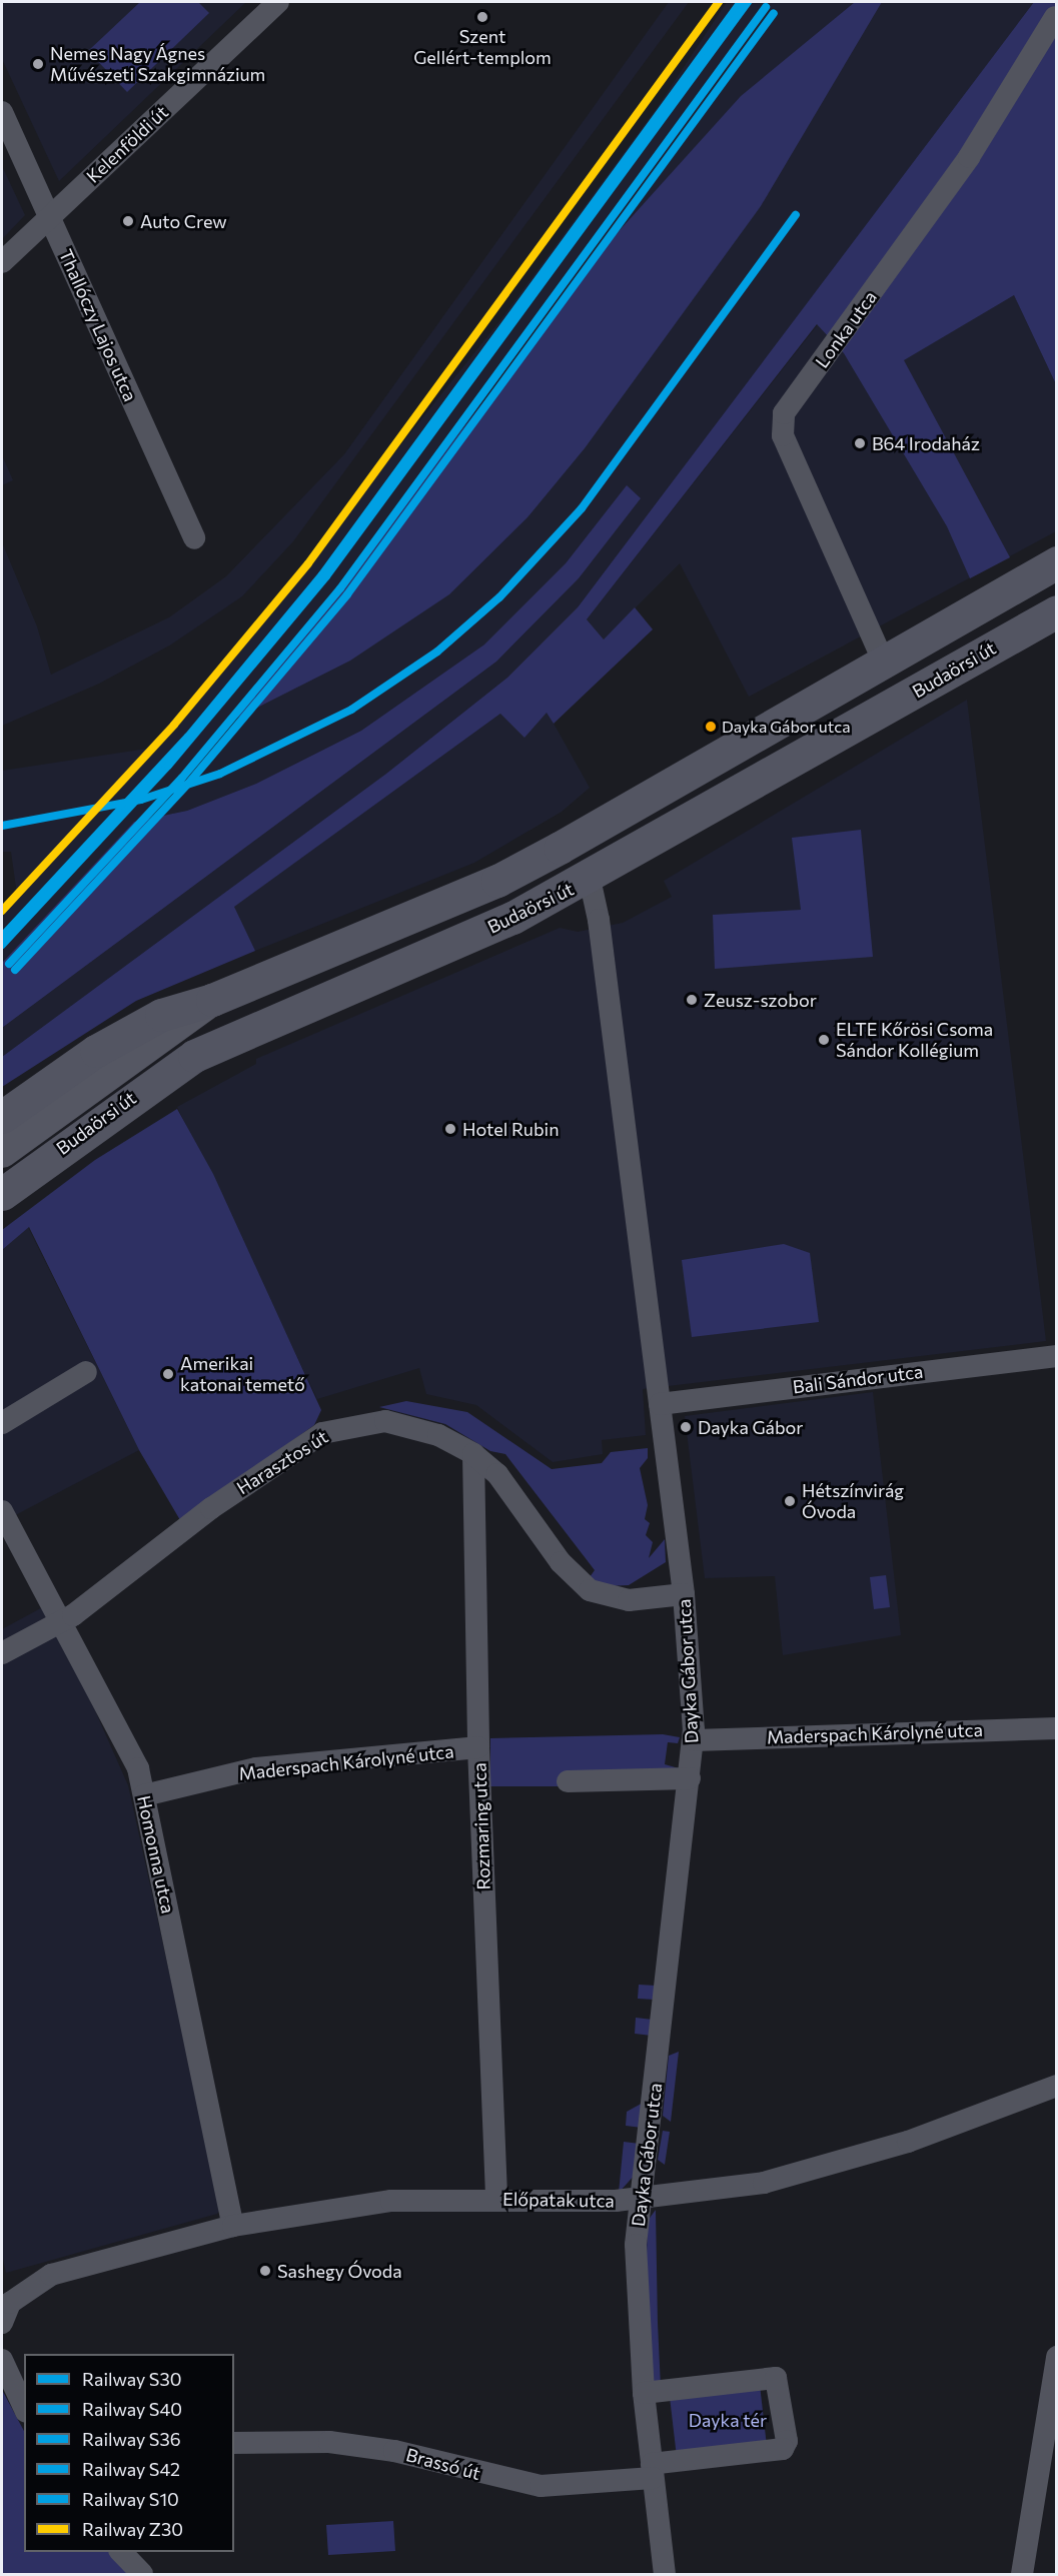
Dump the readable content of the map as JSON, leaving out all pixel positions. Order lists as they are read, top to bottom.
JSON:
{
  "streets": {
    "main road": ["Budaörsi út"],
    "street": [
      "Kelenföldi út",
      "Thallóczy Lajos utca",
      "Lonka utca",
      "Bali Sándor utca",
      "Harasztos út",
      "Dayka Gábor utca",
      "Maderspach Károlyné utca",
      "Rozmaring utca",
      "Homonna utca",
      "Előpatak utca",
      "Brassó út"
    ]
  },
  "crossings": [
    ["Kelenföldi út", "Thallóczy Lajos utca"],
    ["Lonka utca", "Budaörsi út"],
    ["Budaörsi út", "Dayka Gábor utca"],
    ["Bali Sándor utca", "Dayka Gábor utca"],
    ["Harasztos út", "Dayka Gábor utca"],
    ["Harasztos út", "Rozmaring utca"],
    ["Harasztos út", "Homonna utca"],
    ["Dayka Gábor utca", "Maderspach Károlyné utca"],
    ["Dayka Gábor utca", "Előpatak utca"],
    ["Dayka Gábor utca", "Brassó út"],
    ["Maderspach Károlyné utca", "Rozmaring utca"],
    ["Maderspach Károlyné utca", "Homonna utca"],
    ["Rozmaring utca", "Előpatak utca"],
    ["Homonna utca", "Előpatak utca"]
  ],
  "parks": ["Dayka tér"],
  "places": [
    "Szent Gellért-templom",
    "Nemes Nagy Ágnes Művészeti Szakgimnázium",
    "Auto Crew",
    "B64 Irodaház",
    "Dayka Gábor utca",
    "Zeusz-szobor",
    "ELTE Kőrösi Csoma Sándor Kollégium",
    "Hotel Rubin",
    "Amerikai katonai temető",
    "Dayka Gábor",
    "Hétszínvirág Óvoda",
    "Sashegy Óvoda"
  ],
  "lines": [
    "rail line S30",
    "rail line S42",
    "rail line Z30",
    "rail line S40",
    "rail line S10",
    "rail line S36"
  ],
  "legend": [
    "Railway S30",
    "Railway S40",
    "Railway S36",
    "Railway S42",
    "Railway S10",
    "Railway Z30"
  ]
}
